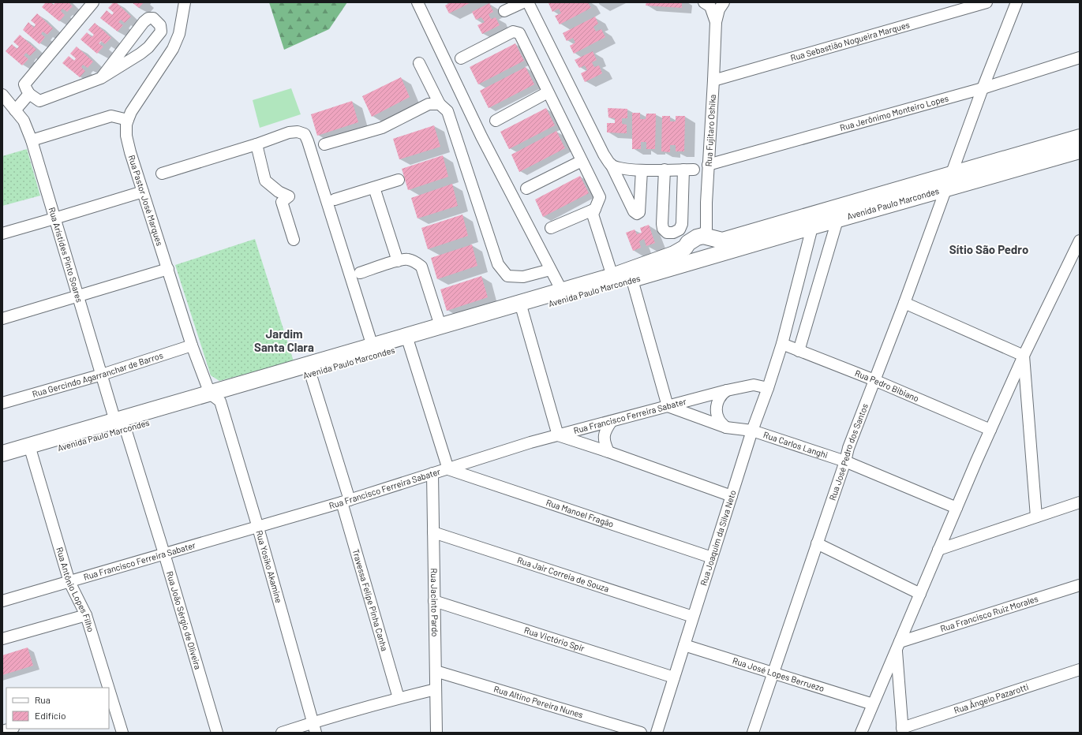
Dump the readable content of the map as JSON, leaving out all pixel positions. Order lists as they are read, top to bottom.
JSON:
{
  "streets": {
    "street": [
      "Rua Sebastião Nogueira Marques",
      "Rua Jerônimo Monteiro Lopes",
      "Rua Fujitaro Oshika",
      "Rua Pastor José Marques",
      "Avenida Paulo Marcondes",
      "Rua Arístides Pinto Soares",
      "Rua Gercindo Agarranchar de Barros",
      "Rua Pedro Bibiano",
      "Rua Francisco Ferreira Sabater",
      "Rua Carlos Langhi",
      "Rua José Pedro dos Santos",
      "Rua Manoel Fragão",
      "Rua Joaquim da Silva Neto",
      "Rua Yosiko Akamine",
      "Rua Jair Correia de Souza",
      "Rua Antônio Lopes Filho",
      "Travessa Felipe Pinha Canha",
      "Rua Jacinto Pardo",
      "Rua Francisco Ruiz Morales",
      "Rua João Sérgio de Oliveira",
      "Rua Victório Spir",
      "Rua José Lopes Berruezo",
      "Rua Ângelo Pazarotti",
      "Rua Altino Pereira Nunes"
    ]
  },
  "crossings": [
    ["Rua Sebastião Nogueira Marques", "Rua Fujitaro Oshika"],
    ["Rua Jerônimo Monteiro Lopes", "Rua Fujitaro Oshika"],
    ["Rua Jerônimo Monteiro Lopes", "Rua José Pedro dos Santos"],
    ["Rua Fujitaro Oshika", "Avenida Paulo Marcondes"],
    ["Rua Pastor José Marques", "Avenida Paulo Marcondes"],
    ["Rua Pastor José Marques", "Rua Gercindo Agarranchar de Barros"],
    ["Rua Pastor José Marques", "Rua Yosiko Akamine"],
    ["Avenida Paulo Marcondes", "Rua Arístides Pinto Soares"],
    ["Avenida Paulo Marcondes", "Rua José Pedro dos Santos"],
    ["Avenida Paulo Marcondes", "Rua Joaquim da Silva Neto"],
    ["Avenida Paulo Marcondes", "Rua Yosiko Akamine"],
    ["Avenida Paulo Marcondes", "Rua Antônio Lopes Filho"],
    ["Avenida Paulo Marcondes", "Travessa Felipe Pinha Canha"],
    ["Avenida Paulo Marcondes", "Rua João Sérgio de Oliveira"],
    ["Rua Arístides Pinto Soares", "Rua Gercindo Agarranchar de Barros"],
    ["Rua Arístides Pinto Soares", "Rua João Sérgio de Oliveira"],
    ["Rua Pedro Bibiano", "Rua José Pedro dos Santos"],
    ["Rua Pedro Bibiano", "Rua Joaquim da Silva Neto"],
    ["Rua Francisco Ferreira Sabater", "Rua Carlos Langhi"],
    ["Rua Francisco Ferreira Sabater", "Rua Manoel Fragão"],
    ["Rua Francisco Ferreira Sabater", "Rua Joaquim da Silva Neto"],
    ["Rua Francisco Ferreira Sabater", "Rua Yosiko Akamine"],
    ["Rua Francisco Ferreira Sabater", "Rua Antônio Lopes Filho"],
    ["Rua Francisco Ferreira Sabater", "Travessa Felipe Pinha Canha"],
    ["Rua Francisco Ferreira Sabater", "Rua Jacinto Pardo"],
    ["Rua Francisco Ferreira Sabater", "Rua João Sérgio de Oliveira"],
    ["Rua Carlos Langhi", "Rua José Pedro dos Santos"],
    ["Rua Carlos Langhi", "Rua Joaquim da Silva Neto"],
    ["Rua José Pedro dos Santos", "Rua José Lopes Berruezo"],
    ["Rua Manoel Fragão", "Rua Joaquim da Silva Neto"],
    ["Rua Joaquim da Silva Neto", "Rua Jair Correia de Souza"],
    ["Rua Joaquim da Silva Neto", "Rua Victório Spir"],
    ["Rua Joaquim da Silva Neto", "Rua José Lopes Berruezo"],
    ["Rua Jair Correia de Souza", "Rua Jacinto Pardo"],
    ["Rua Jacinto Pardo", "Rua Victório Spir"],
    ["Rua Jacinto Pardo", "Rua Altino Pereira Nunes"]
  ],
  "districts": ["Sítio São Pedro", "Jardim Santa Clara"],
  "legend": ["Rua", "Edifício"]
}
